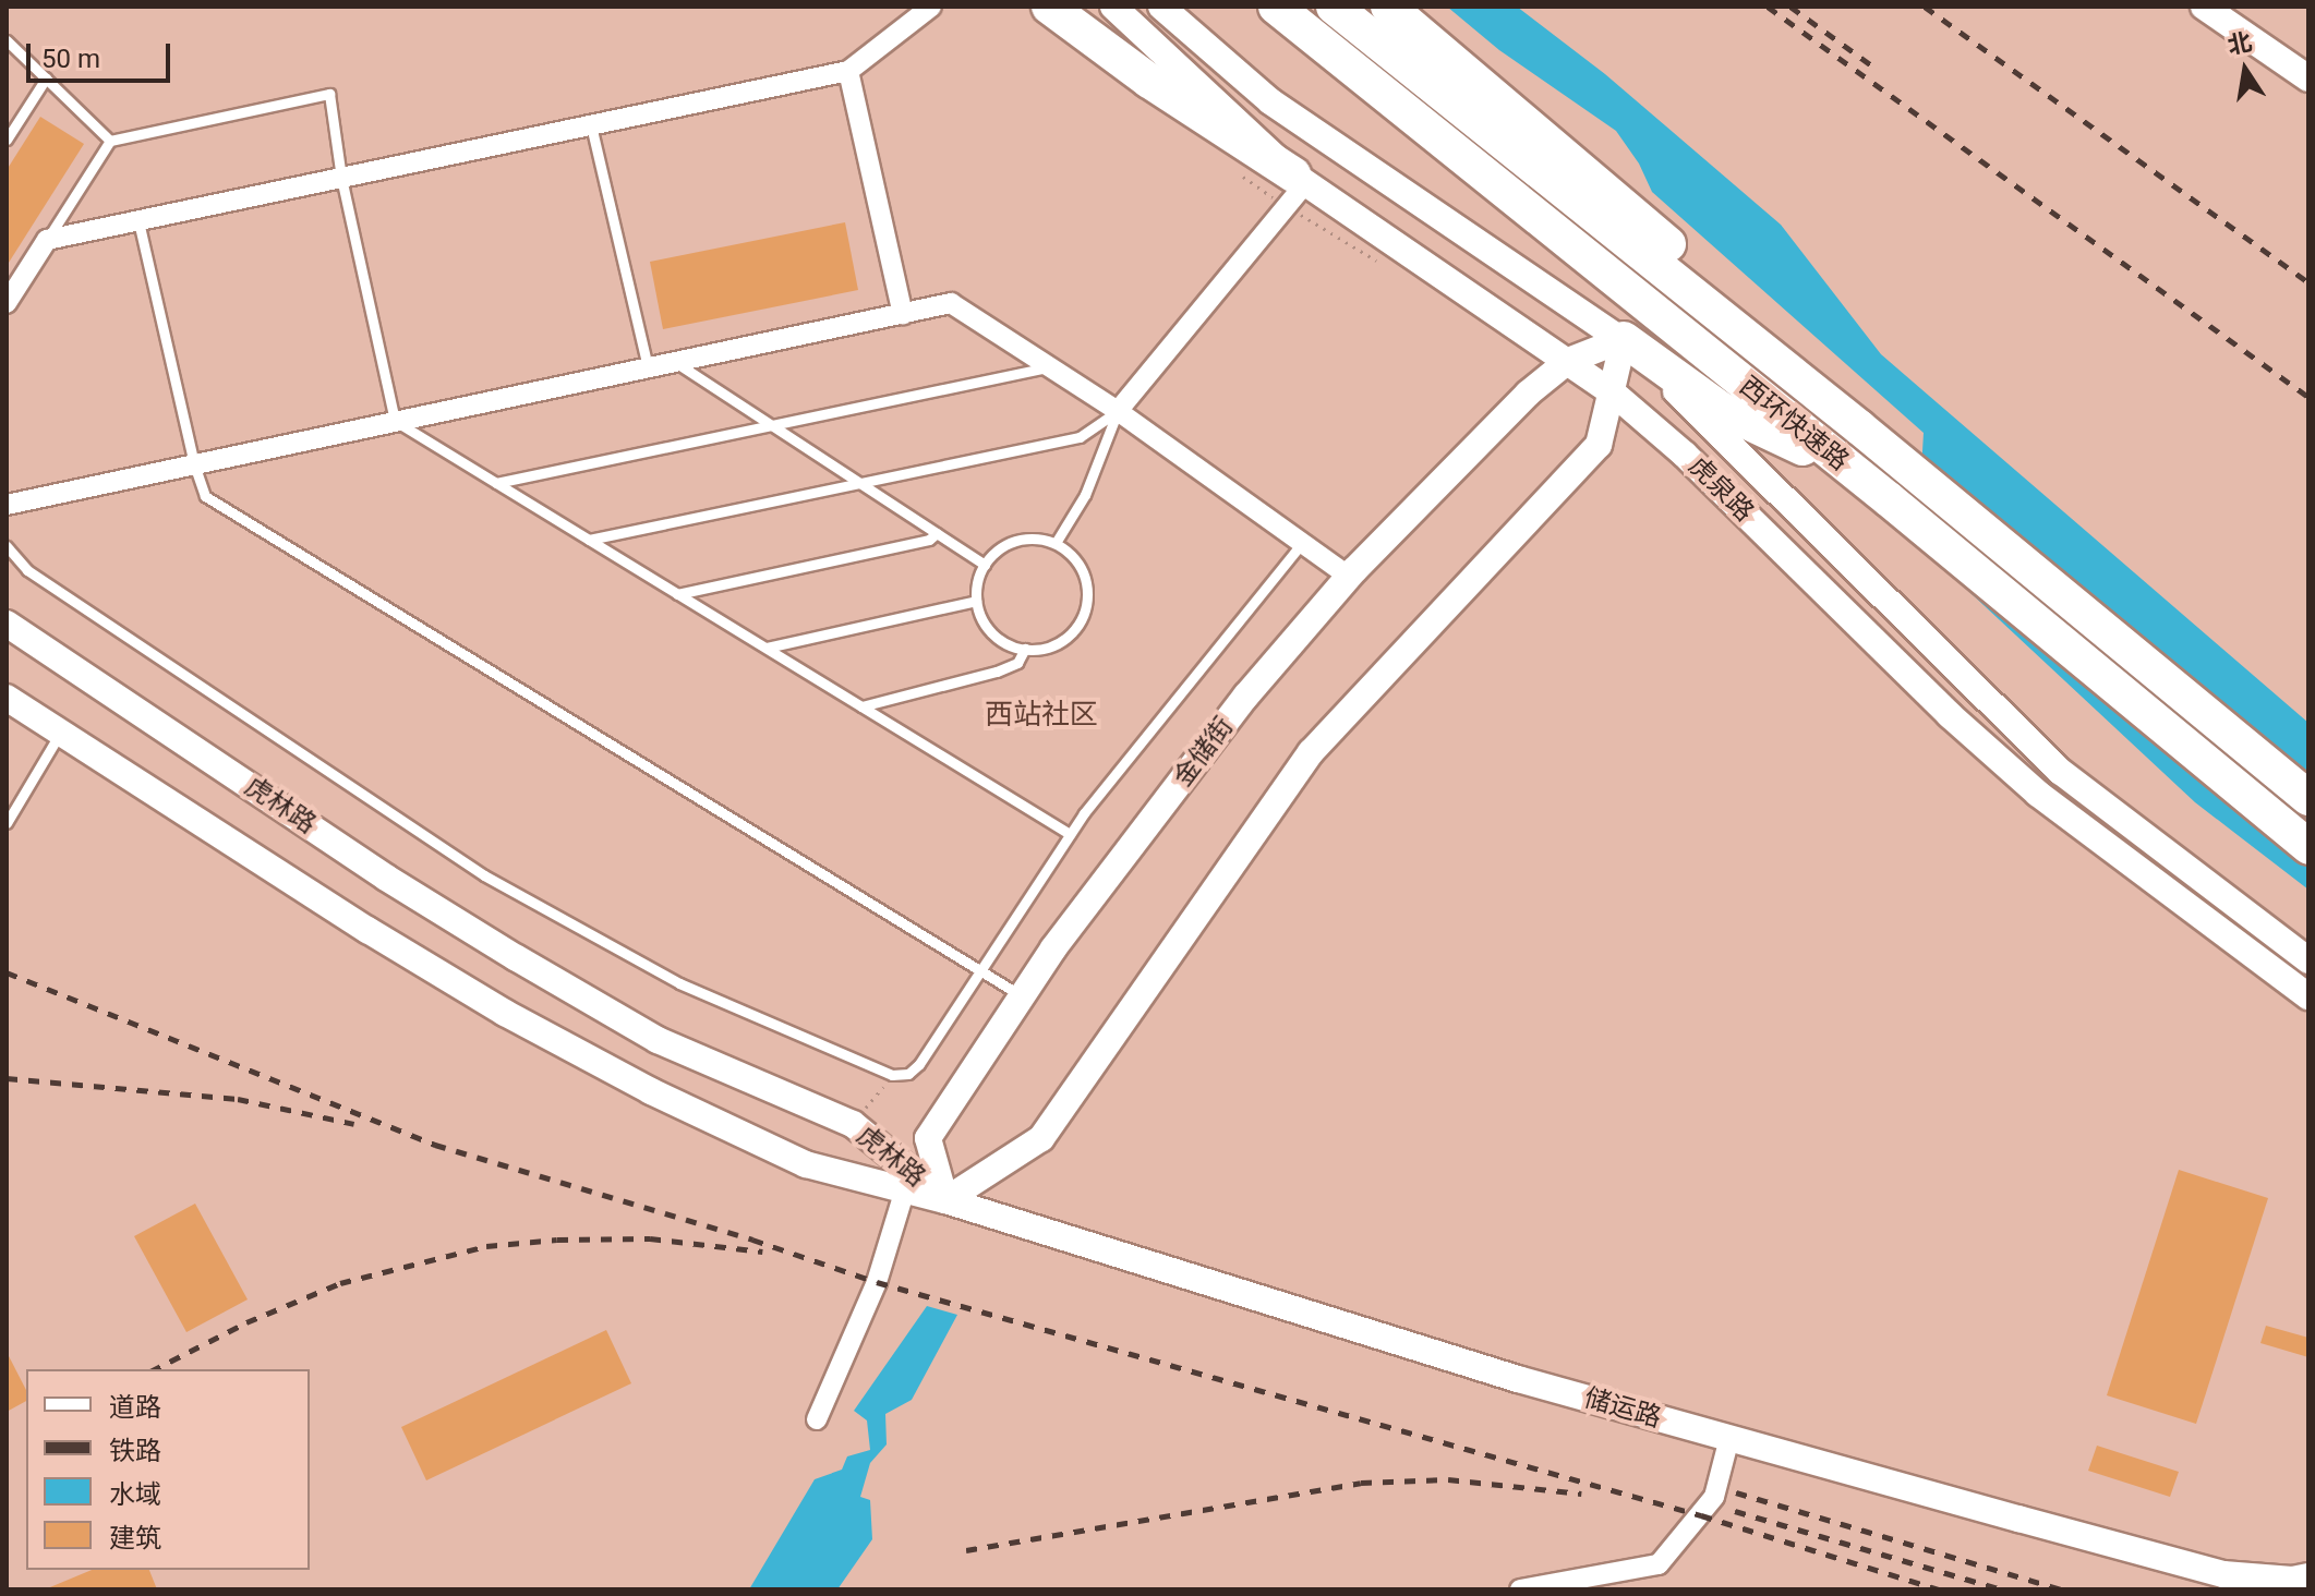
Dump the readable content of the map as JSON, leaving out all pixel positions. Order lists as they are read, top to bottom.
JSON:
{
  "streets": {
    "highway": ["西环快速路"],
    "street": [
      "虎泉路",
      "金储街",
      "虎林路",
      "储运路"
    ]
  },
  "crossings": [
    ["虎泉路", "金储街"],
    ["金储街", "虎林路"],
    ["金储街", "储运路"],
    ["虎林路", "储运路"]
  ],
  "districts": ["西站社区"],
  "legend": [
    "道路",
    "铁路",
    "水域",
    "建筑"
  ],
  "scale_bar": "50 m",
  "north": "top"
}
